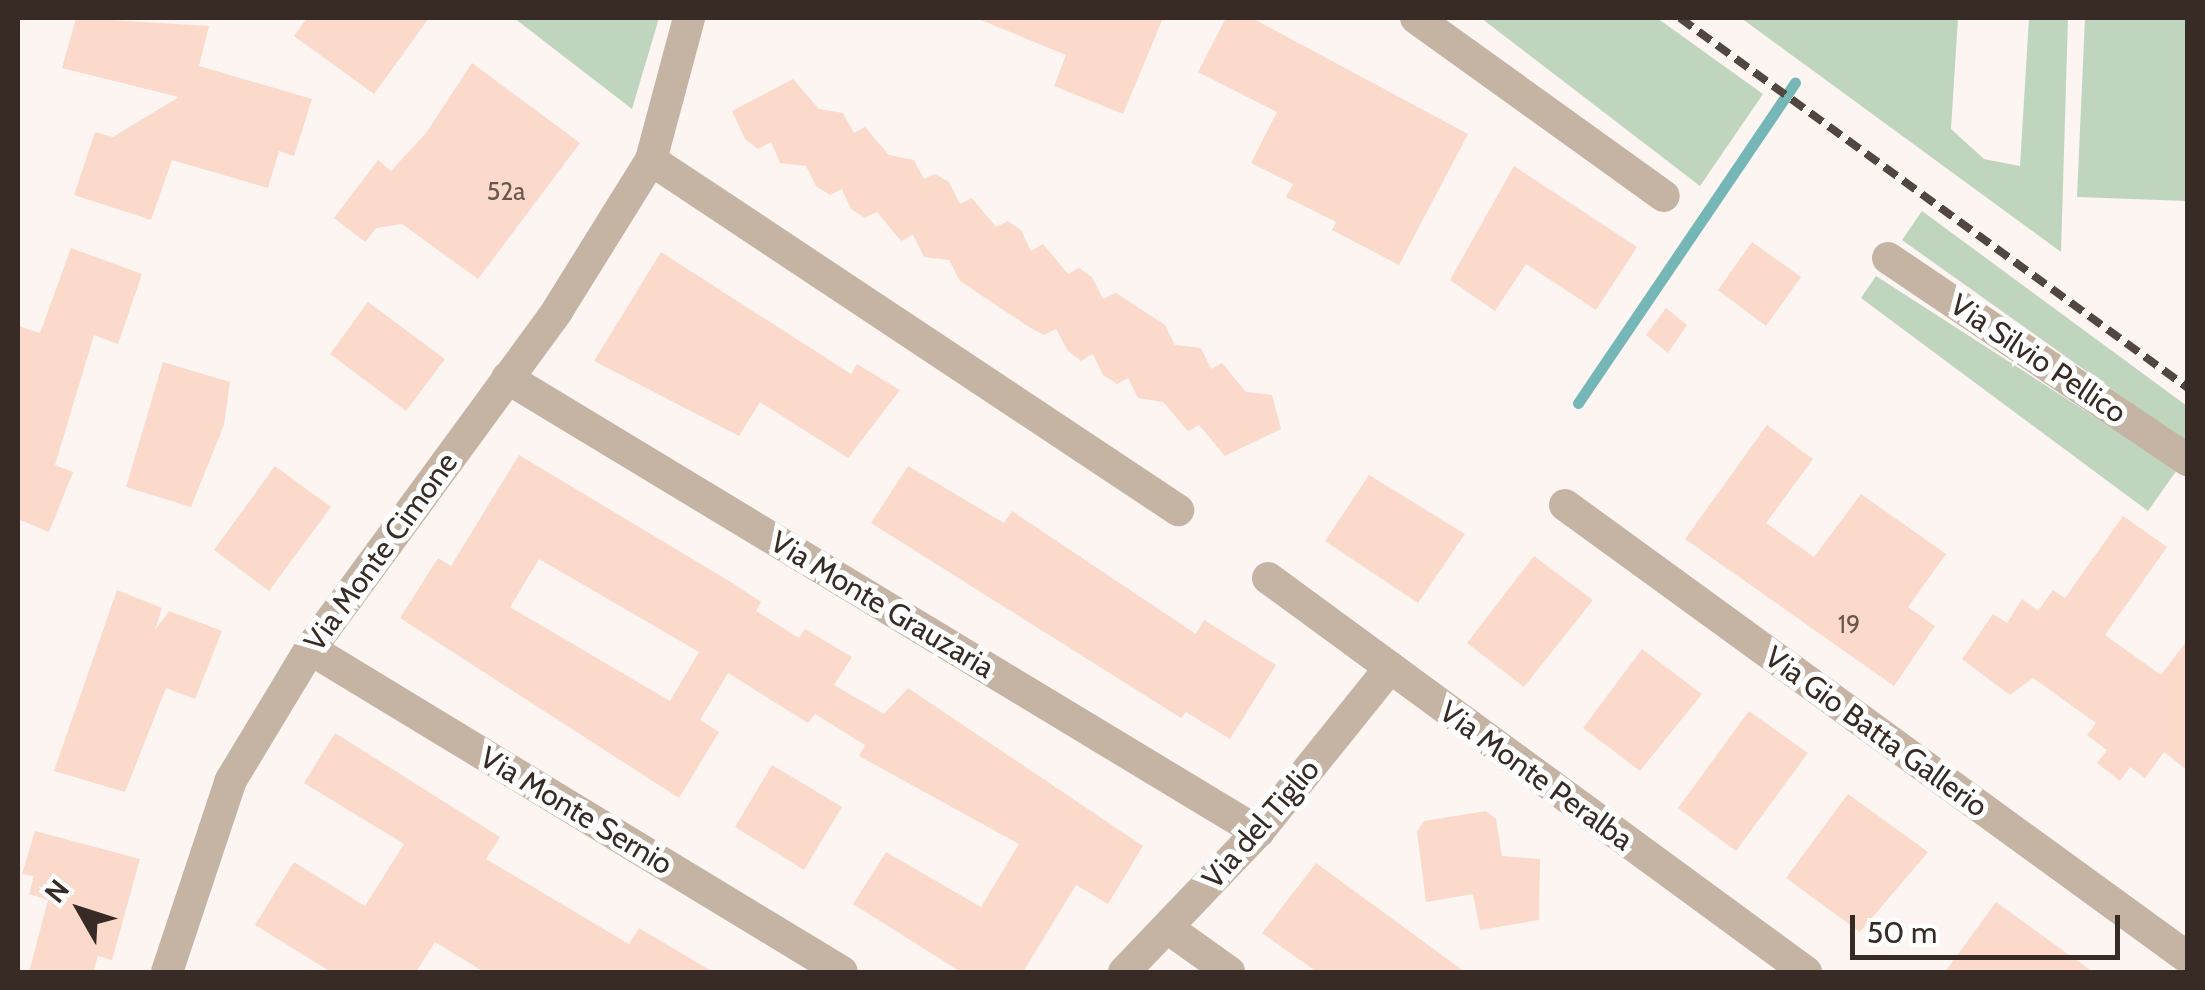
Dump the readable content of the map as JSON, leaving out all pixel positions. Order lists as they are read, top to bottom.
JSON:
{
  "streets": {
    "street": [
      "Via Silvio Pellico",
      "Via Monte Cimone",
      "Via Monte Grauzaria",
      "Via Gio Batta Gallerio",
      "Via Monte Peralba",
      "Via Monte Sernio",
      "Via del Tiglio"
    ]
  },
  "crossings": [
    ["Via Monte Cimone", "Via Monte Grauzaria"],
    ["Via Monte Cimone", "Via Monte Sernio"],
    ["Via Monte Grauzaria", "Via del Tiglio"],
    ["Via Monte Peralba", "Via del Tiglio"]
  ],
  "house_numbers": ["52a", "19"],
  "scale_bar": "50 m",
  "north": "top left"
}
